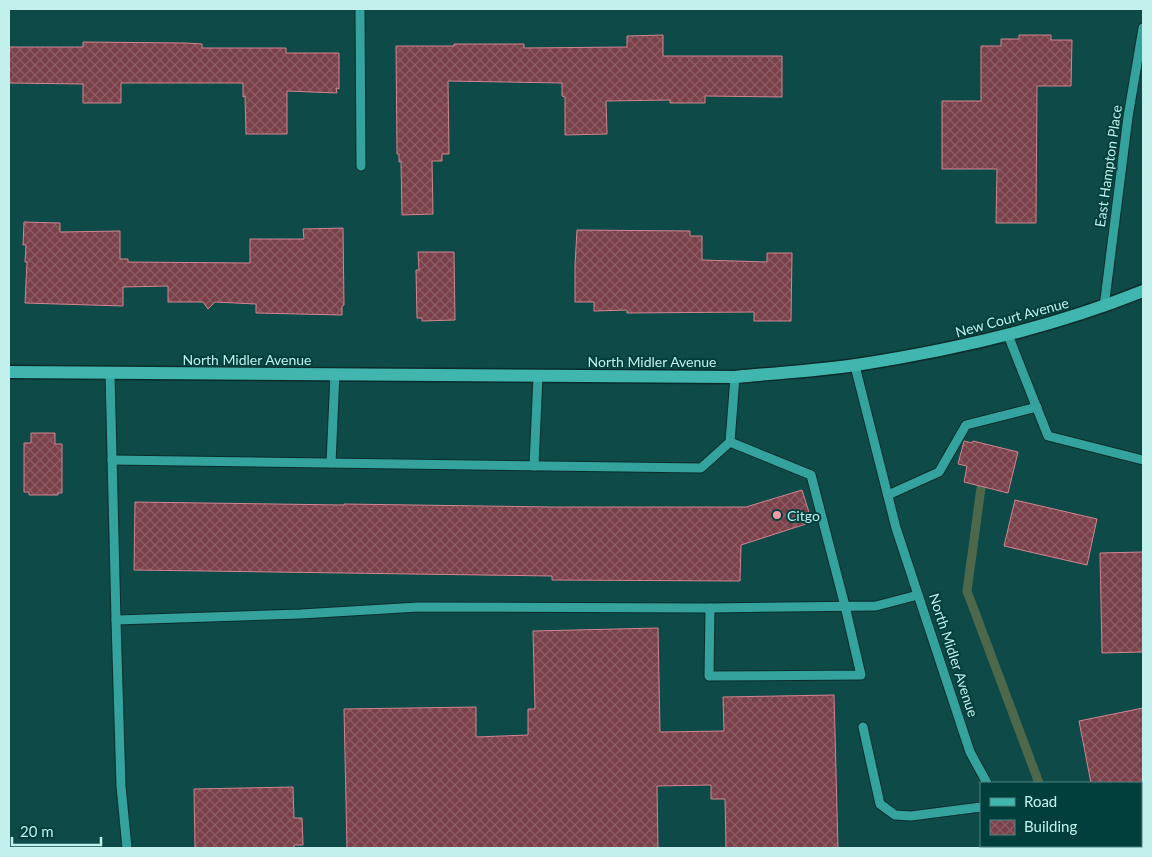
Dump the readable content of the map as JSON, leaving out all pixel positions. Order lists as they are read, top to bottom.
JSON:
{
  "streets": {
    "main road": ["New Court Avenue", "North Midler Avenue"],
    "street": ["East Hampton Place"]
  },
  "crossings": [
    ["East Hampton Place", "New Court Avenue"],
    ["New Court Avenue", "North Midler Avenue"]
  ],
  "places": ["Citgo"],
  "legend": ["Road", "Building"],
  "scale_bar": "20 m"
}
